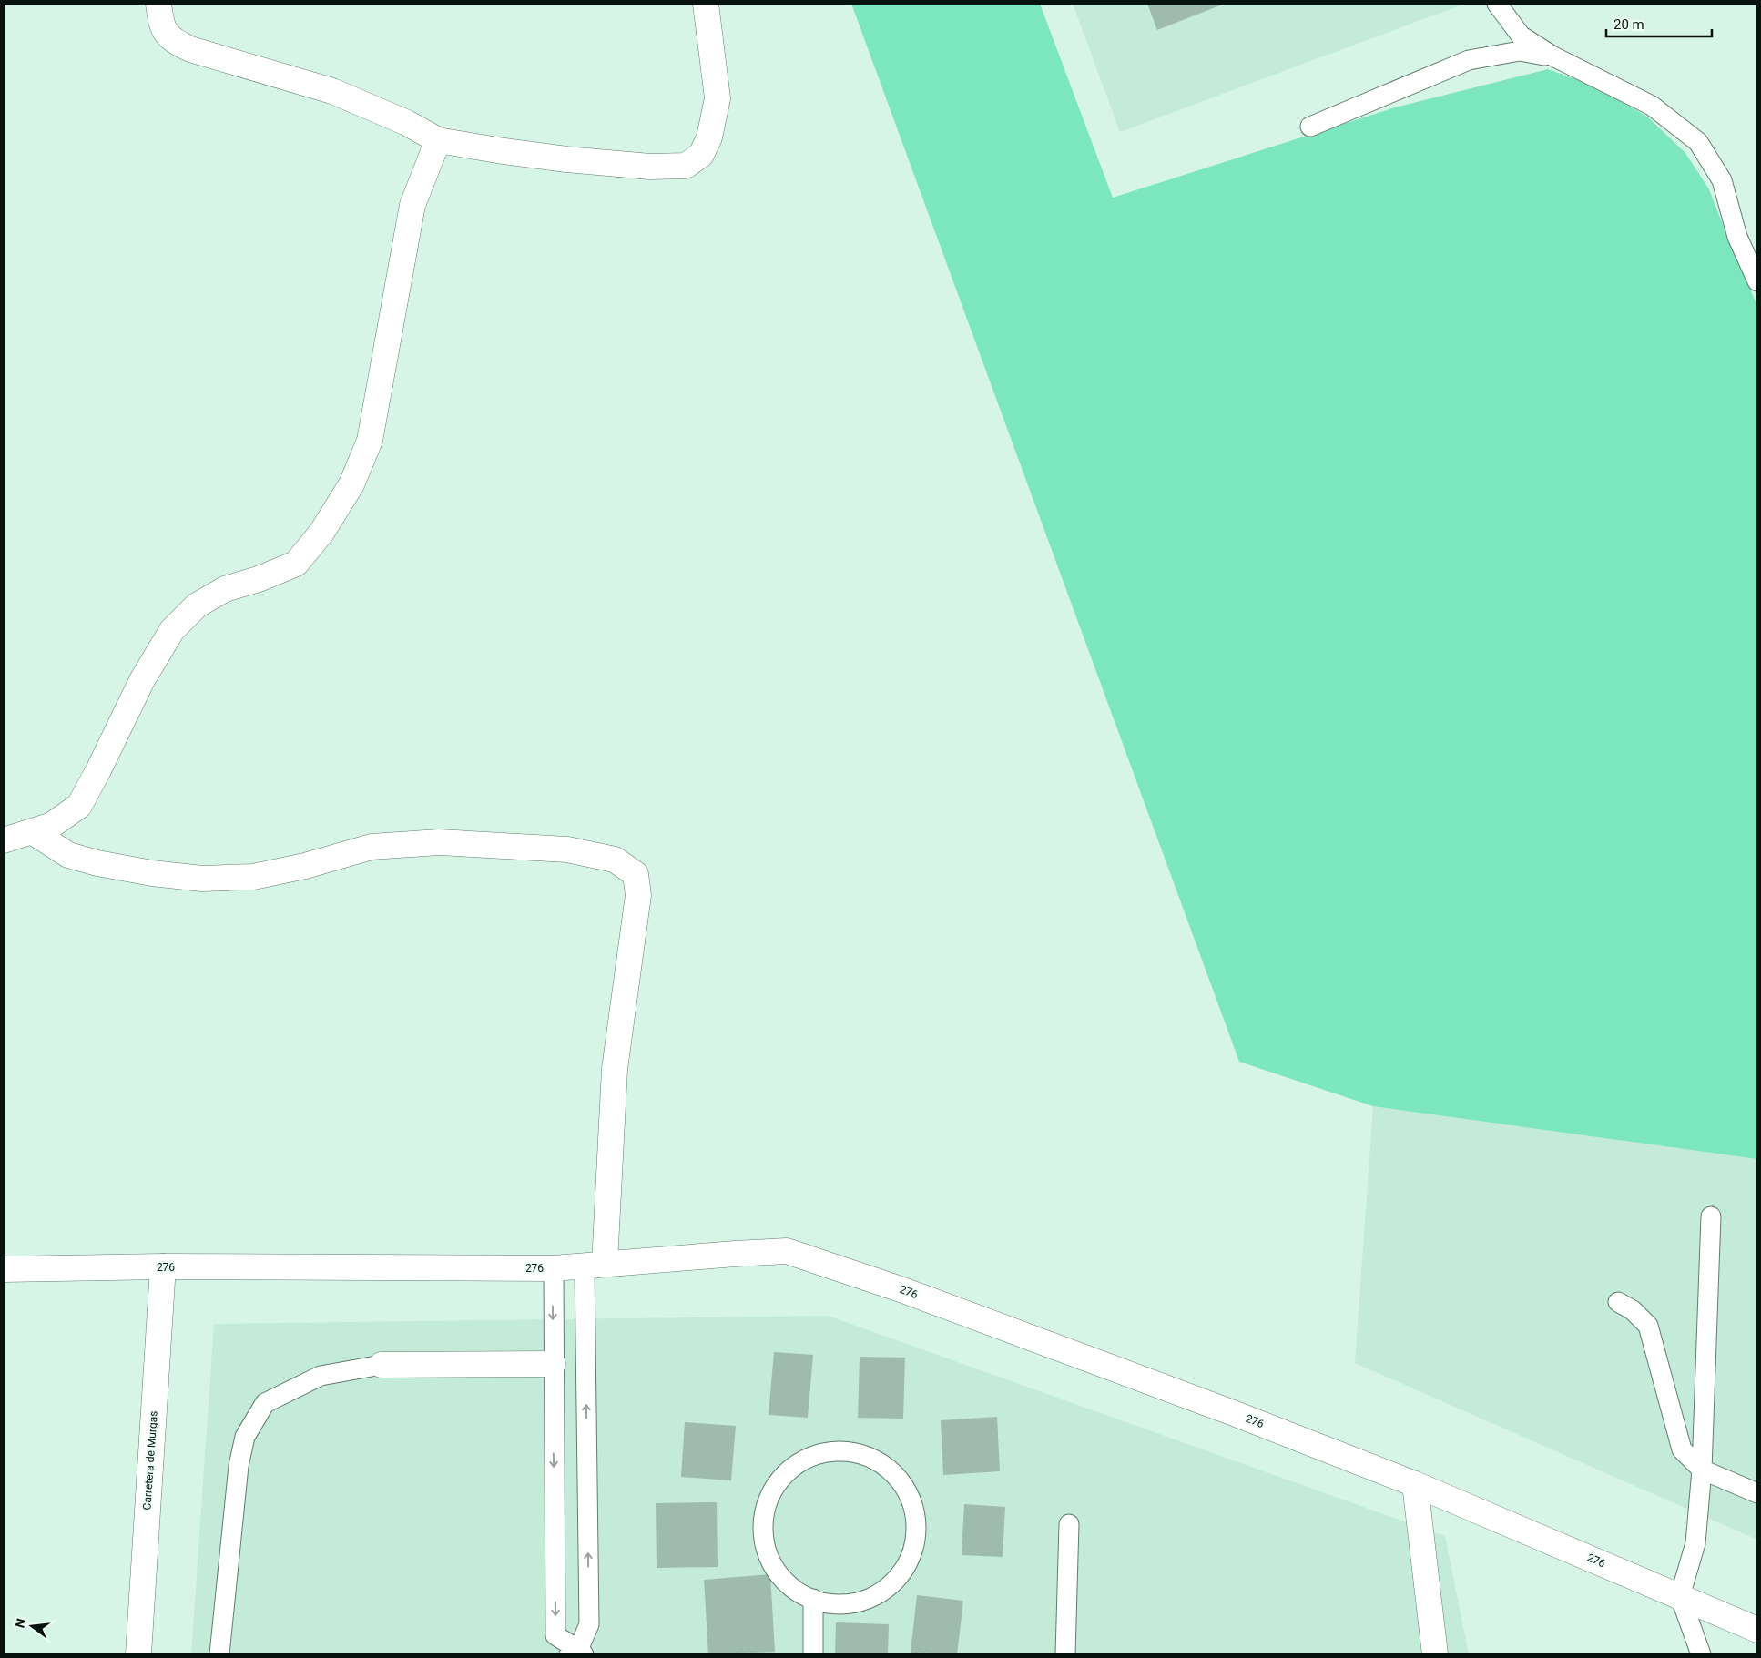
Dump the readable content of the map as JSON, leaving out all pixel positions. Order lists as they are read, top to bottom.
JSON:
{
  "streets": {
    "street": ["276", "Carretera de Murgas"]
  },
  "crossings": [
    ["276", "Carretera de Murgas"]
  ],
  "scale_bar": "20 m",
  "north": "left"
}
